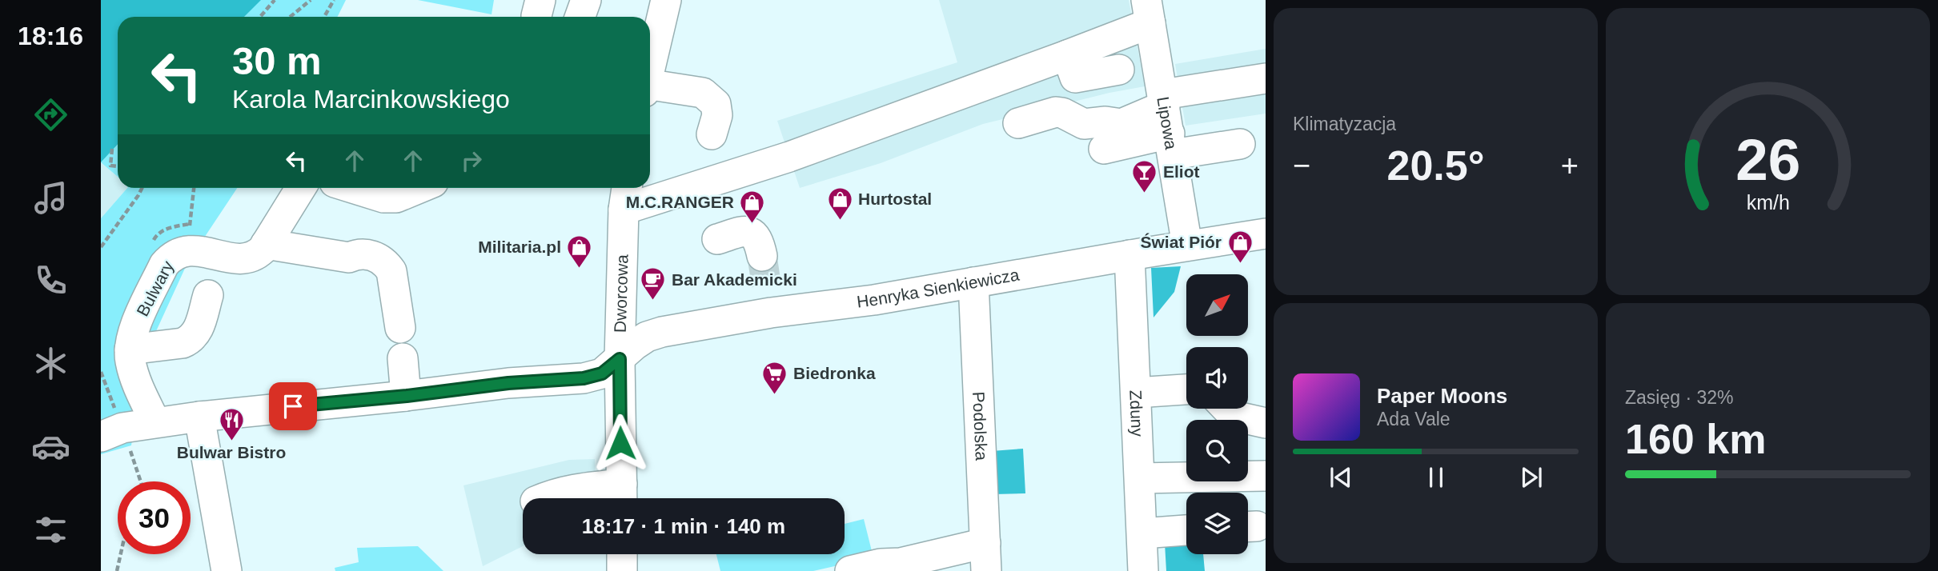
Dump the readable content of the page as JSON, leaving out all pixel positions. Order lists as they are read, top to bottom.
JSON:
{
  "streets": {
    "street": [
      "Lipowa",
      "Henryka Sienkiewicza",
      "Bulwary",
      "Dworcowa",
      "Zduny",
      "Podolska"
    ]
  },
  "crossings": [
    ["Lipowa", "Henryka Sienkiewicza"],
    ["Henryka Sienkiewicza", "Bulwary"],
    ["Henryka Sienkiewicza", "Dworcowa"],
    ["Henryka Sienkiewicza", "Zduny"],
    ["Henryka Sienkiewicza", "Podolska"]
  ],
  "places": {
    "bar": ["Eliot"],
    "shop": [
      "Hurtostal",
      "M.C.RANGER",
      "Świat Piór",
      "Militaria.pl"
    ],
    "cafe": ["Bar Akademicki"],
    "supermarket": ["Biedronka"],
    "restaurant": ["Bulwar Bistro"]
  },
  "north": "top right",
  "page": {
    "tabs": "18:16",
    "tile": [
      "Klimatyzacja",
      ["Zasięg · 32%", "160 km"]
    ],
    "turn": ["30 m", "Karola Marcinkowskiego"],
    "heat": ["−", "20.5°", "+"],
    "song": ["Paper Moons", "Ada Vale"],
    "limit": "30",
    "trip": "18:17 · 1 min · 140 m",
    "gauge": ["26", "km/h"]
  }
}
